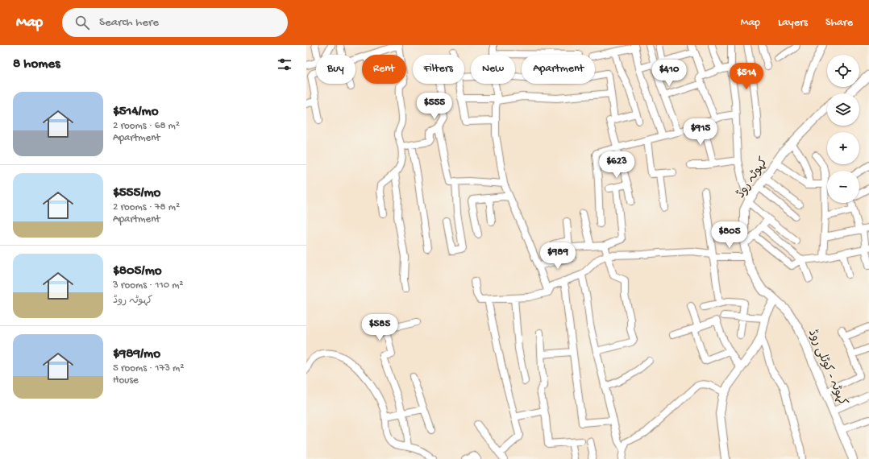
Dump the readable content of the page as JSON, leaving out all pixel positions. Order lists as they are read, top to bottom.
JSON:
{
  "streets": {
    "main road": ["کہوٹہ روڈ", "کہوٹہ - کوٹلی روڈ"]
  },
  "crossings": [
    ["کہوٹہ روڈ", "کہوٹہ - کوٹلی روڈ"]
  ],
  "page": {
    "header": "Map",
    "search": "Search here",
    "nav": ["Map", "Layers", "Share"],
    "heading": "8 homes",
    "map_buttons": ["+", "−"],
    "chip": [
      "Buy",
      "Rent",
      "Filters",
      "New",
      "Apartment"
    ],
    "price": [
      "$410",
      "$514",
      "$555",
      "$915",
      "$623",
      "$805",
      "$989",
      "$585"
    ],
    "list": [
      {
        "name": "$514/mo",
        "note": "2 rooms · 68 m² · Apartment"
      },
      {
        "name": "$555/mo",
        "note": "2 rooms · 78 m² · Apartment"
      },
      {
        "name": "$805/mo",
        "note": "3 rooms · 110 m² · کہوٹہ روڈ"
      },
      {
        "name": "$989/mo",
        "note": "5 rooms · 173 m² · House"
      }
    ]
  }
}
